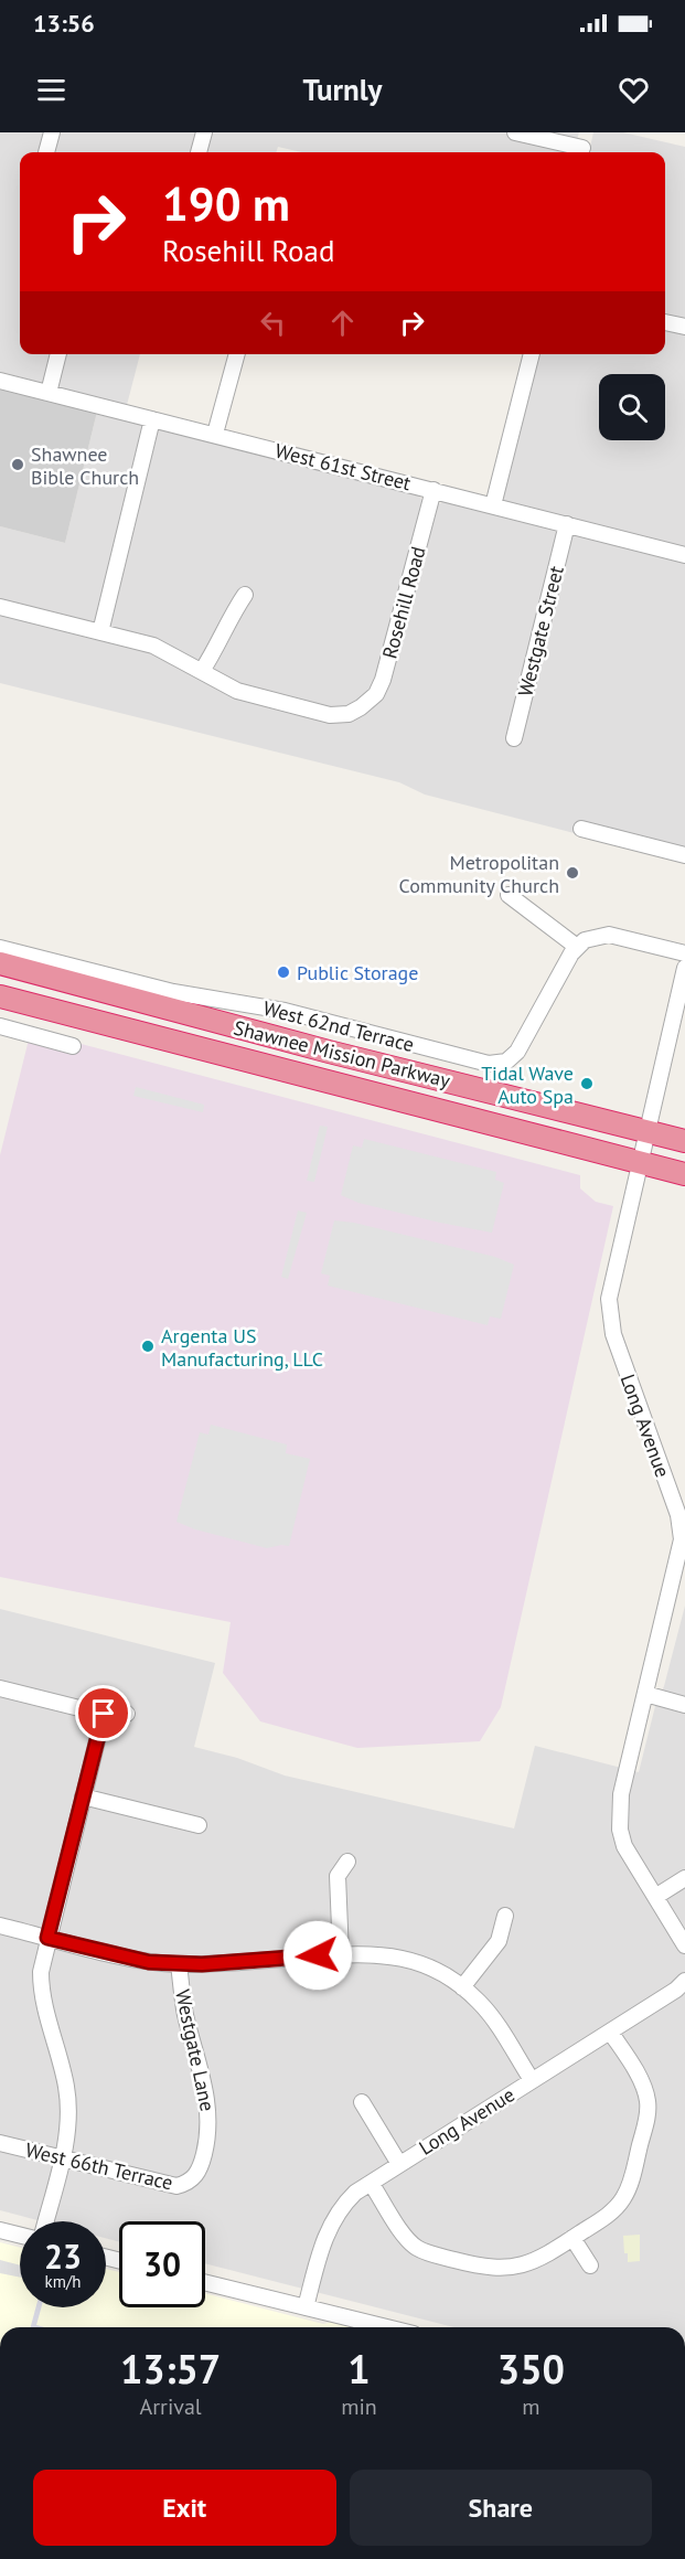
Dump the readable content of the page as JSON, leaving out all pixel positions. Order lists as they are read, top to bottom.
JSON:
{
  "streets": {
    "highway": ["Shawnee Mission Parkway"],
    "street": [
      "West 61st Street",
      "Rosehill Road",
      "Westgate Street",
      "West 62nd Terrace",
      "Long Avenue",
      "Westgate Lane",
      "West 66th Terrace"
    ]
  },
  "crossings": [
    ["West 61st Street", "Rosehill Road"],
    ["West 61st Street", "Westgate Street"],
    ["Shawnee Mission Parkway", "Long Avenue"],
    ["Westgate Lane", "West 66th Terrace"]
  ],
  "places": [
    "Shawnee Bible Church",
    "Metropolitan Community Church",
    "Public Storage",
    "Tidal Wave Auto Spa",
    "Argenta US Manufacturing, LLC"
  ],
  "page": {
    "status": "13:56",
    "header": "Turnly",
    "turn": ["190 m", "Rosehill Road"],
    "speed": "23 km/h",
    "limit": "30",
    "eta": [
      "13:57",
      "Arrival",
      "1",
      "min",
      "350",
      "m"
    ],
    "buttons": ["Exit", "Share"]
  }
}
